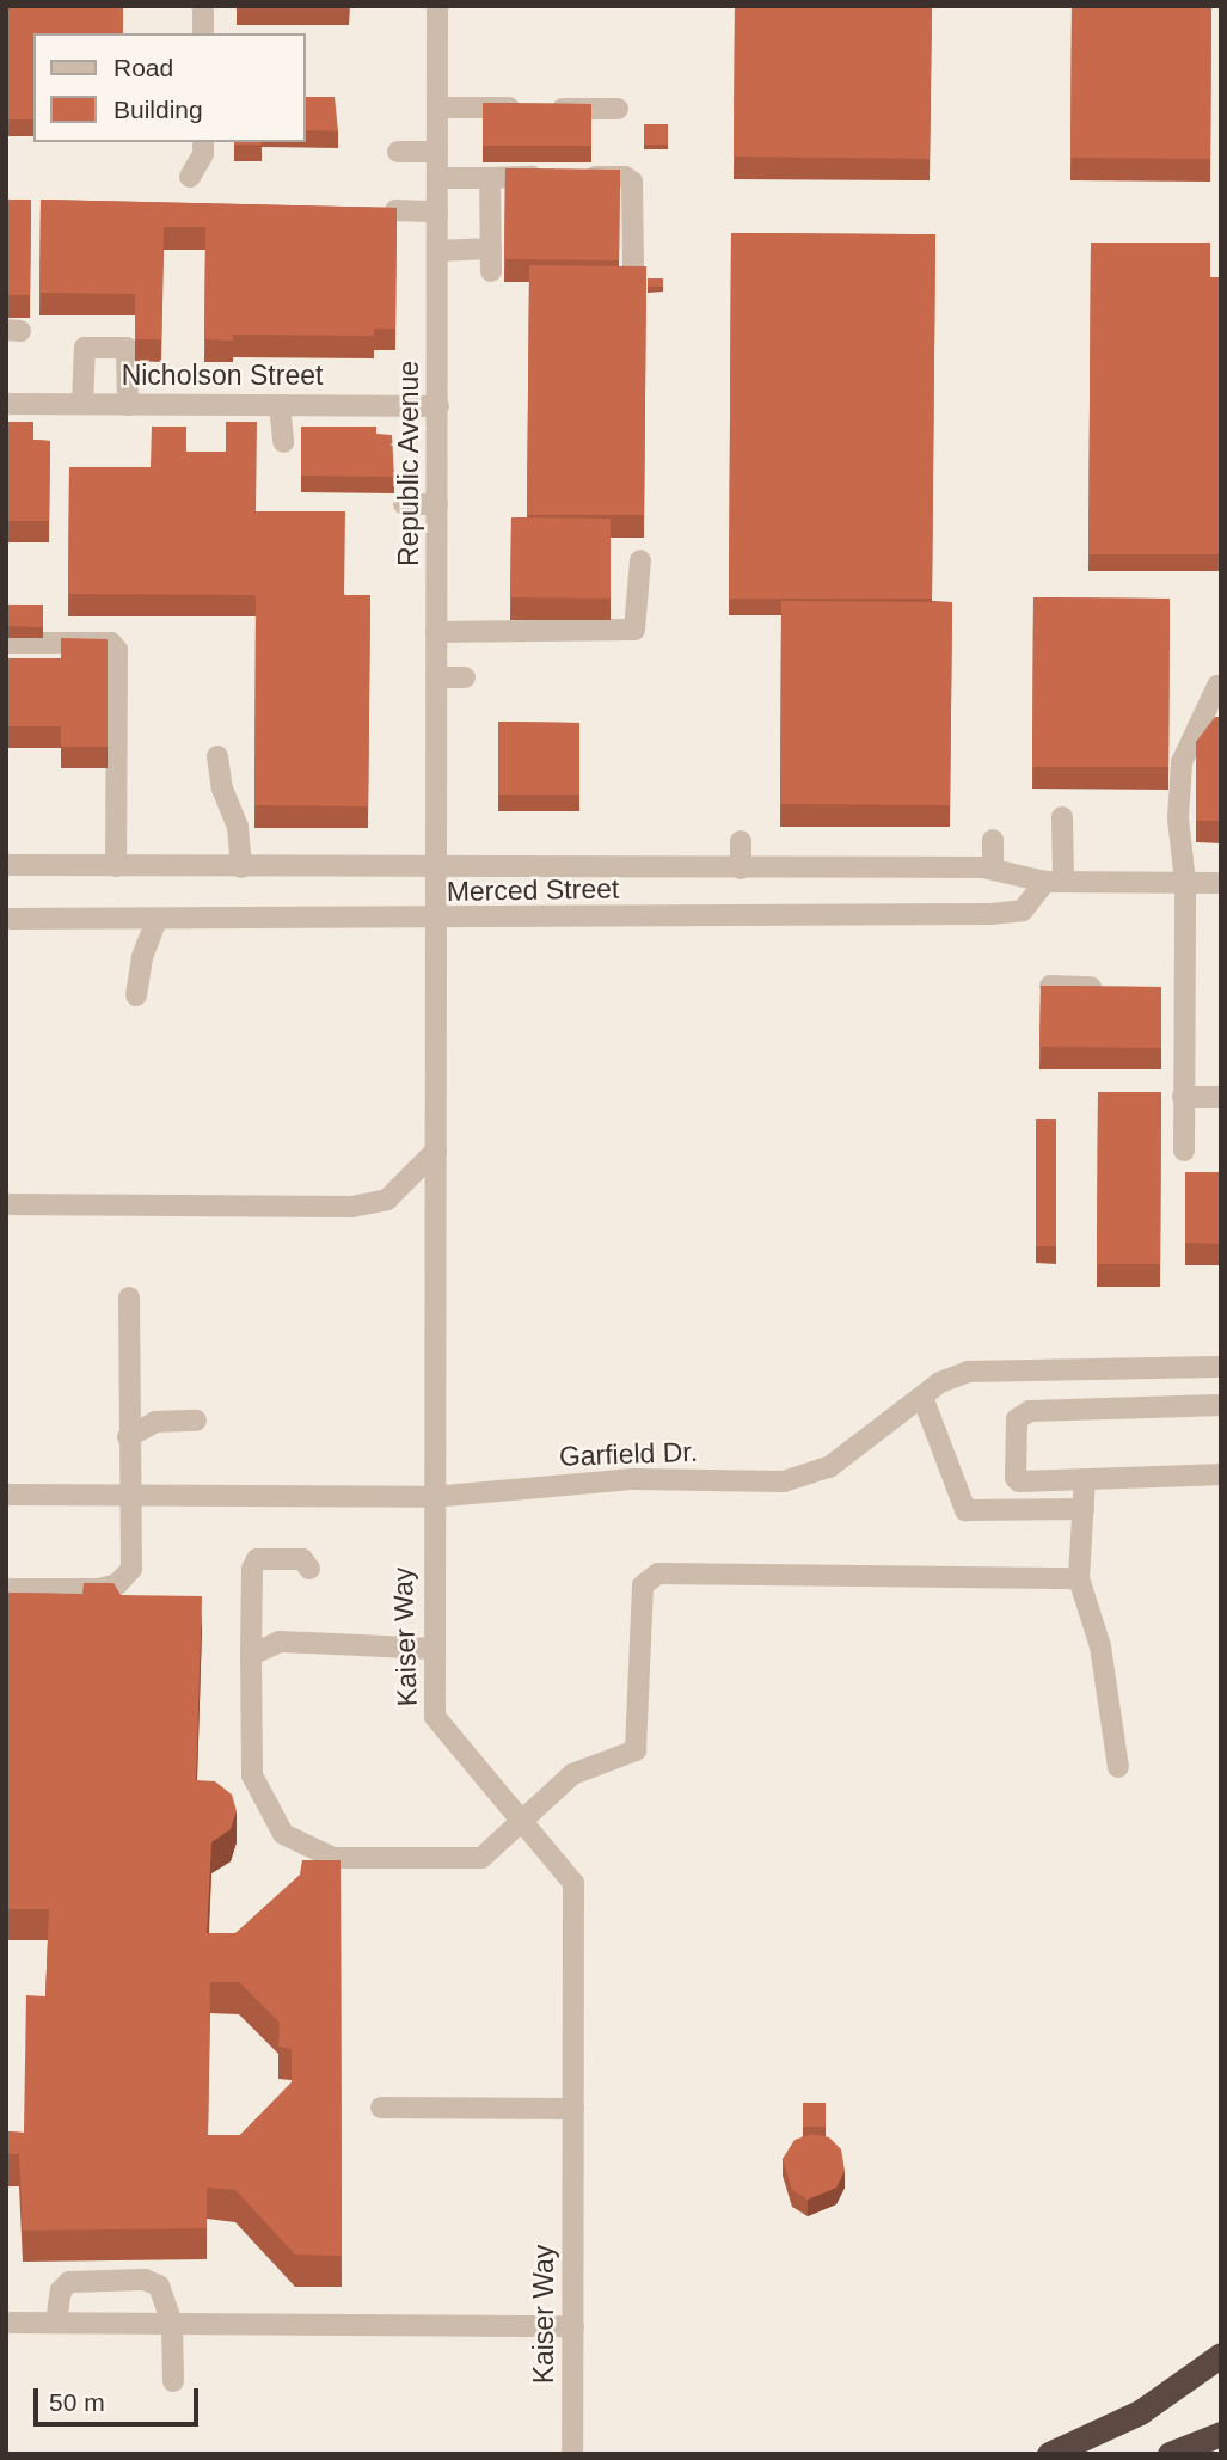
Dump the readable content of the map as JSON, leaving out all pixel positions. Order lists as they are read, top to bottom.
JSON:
{
  "streets": {
    "street": [
      "Nicholson Street",
      "Republic Avenue",
      "Merced Street",
      "Garfield Dr.",
      "Kaiser Way"
    ]
  },
  "crossings": [
    ["Nicholson Street", "Republic Avenue"],
    ["Republic Avenue", "Merced Street"],
    ["Republic Avenue", "Kaiser Way"],
    ["Merced Street", "Kaiser Way"],
    ["Garfield Dr.", "Kaiser Way"]
  ],
  "legend": ["Road", "Building"],
  "scale_bar": "50 m"
}
